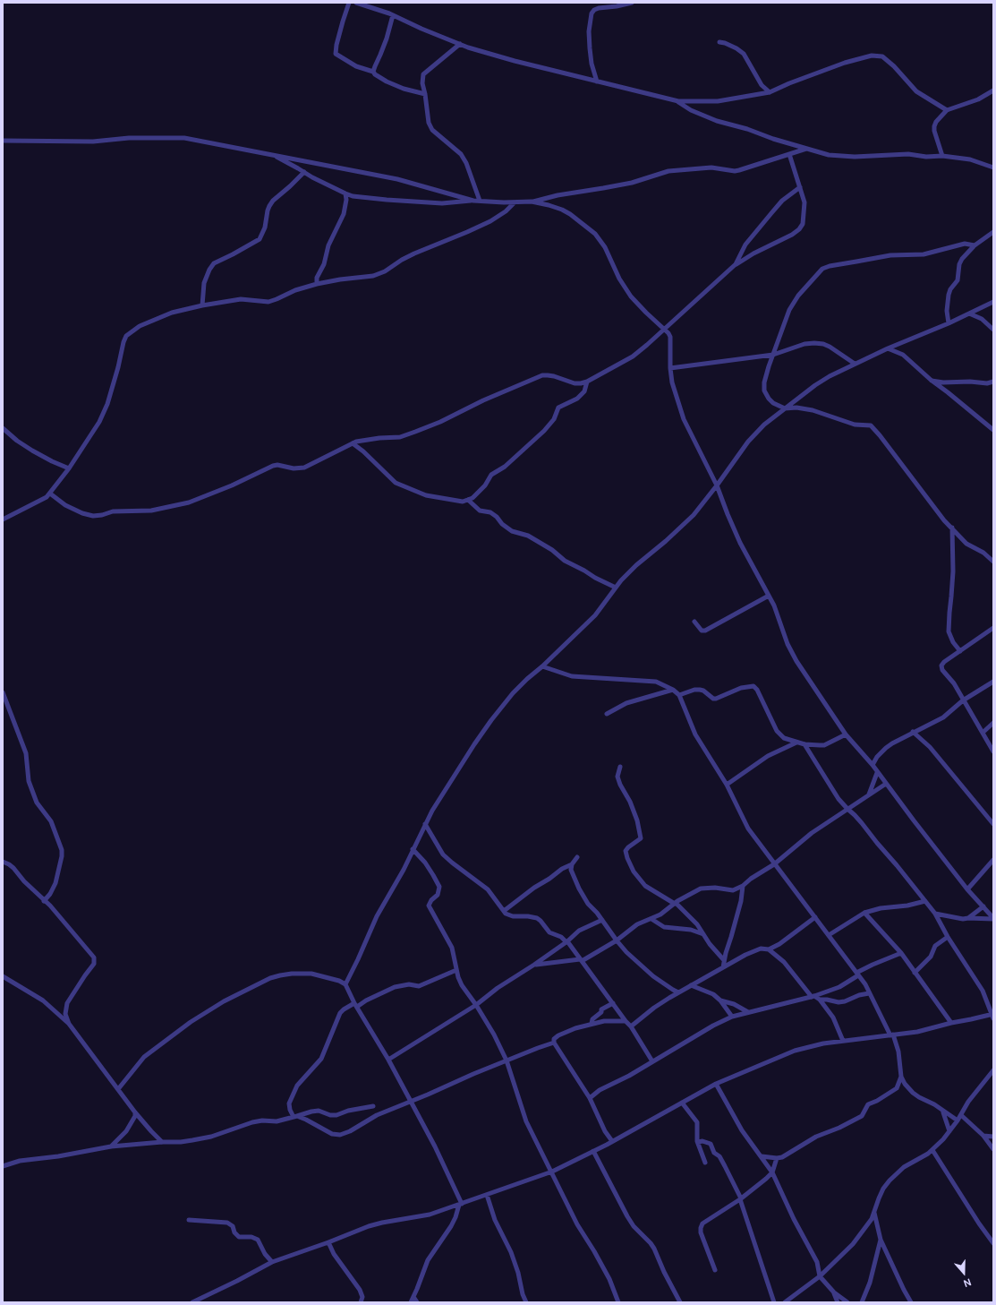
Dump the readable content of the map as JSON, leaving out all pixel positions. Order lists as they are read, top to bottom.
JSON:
{
  "north": "bottom"
}
